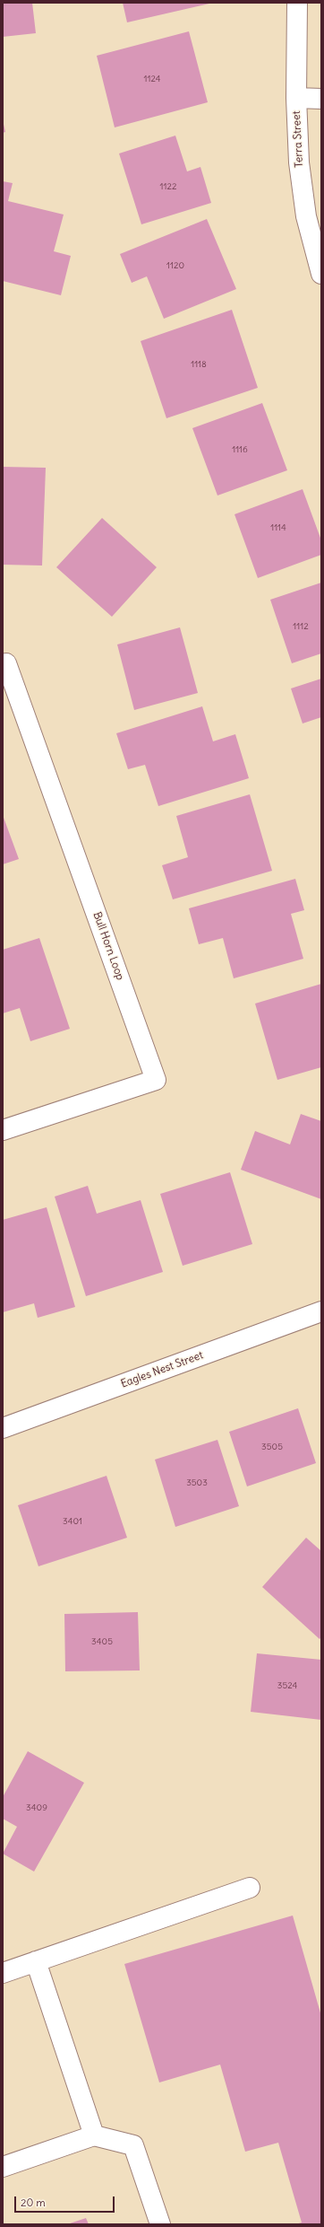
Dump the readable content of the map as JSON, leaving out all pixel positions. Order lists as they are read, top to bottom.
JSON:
{
  "streets": {
    "street": ["Terra Street", "Bull Horn Loop", "Eagles Nest Street"]
  },
  "house_numbers": [
    "1124",
    "1122",
    "1120",
    "1118",
    "1116",
    "1114",
    "1112",
    "3505",
    "3503",
    "3401",
    "3405",
    "3524",
    "3409"
  ],
  "scale_bar": "20 m"
}
